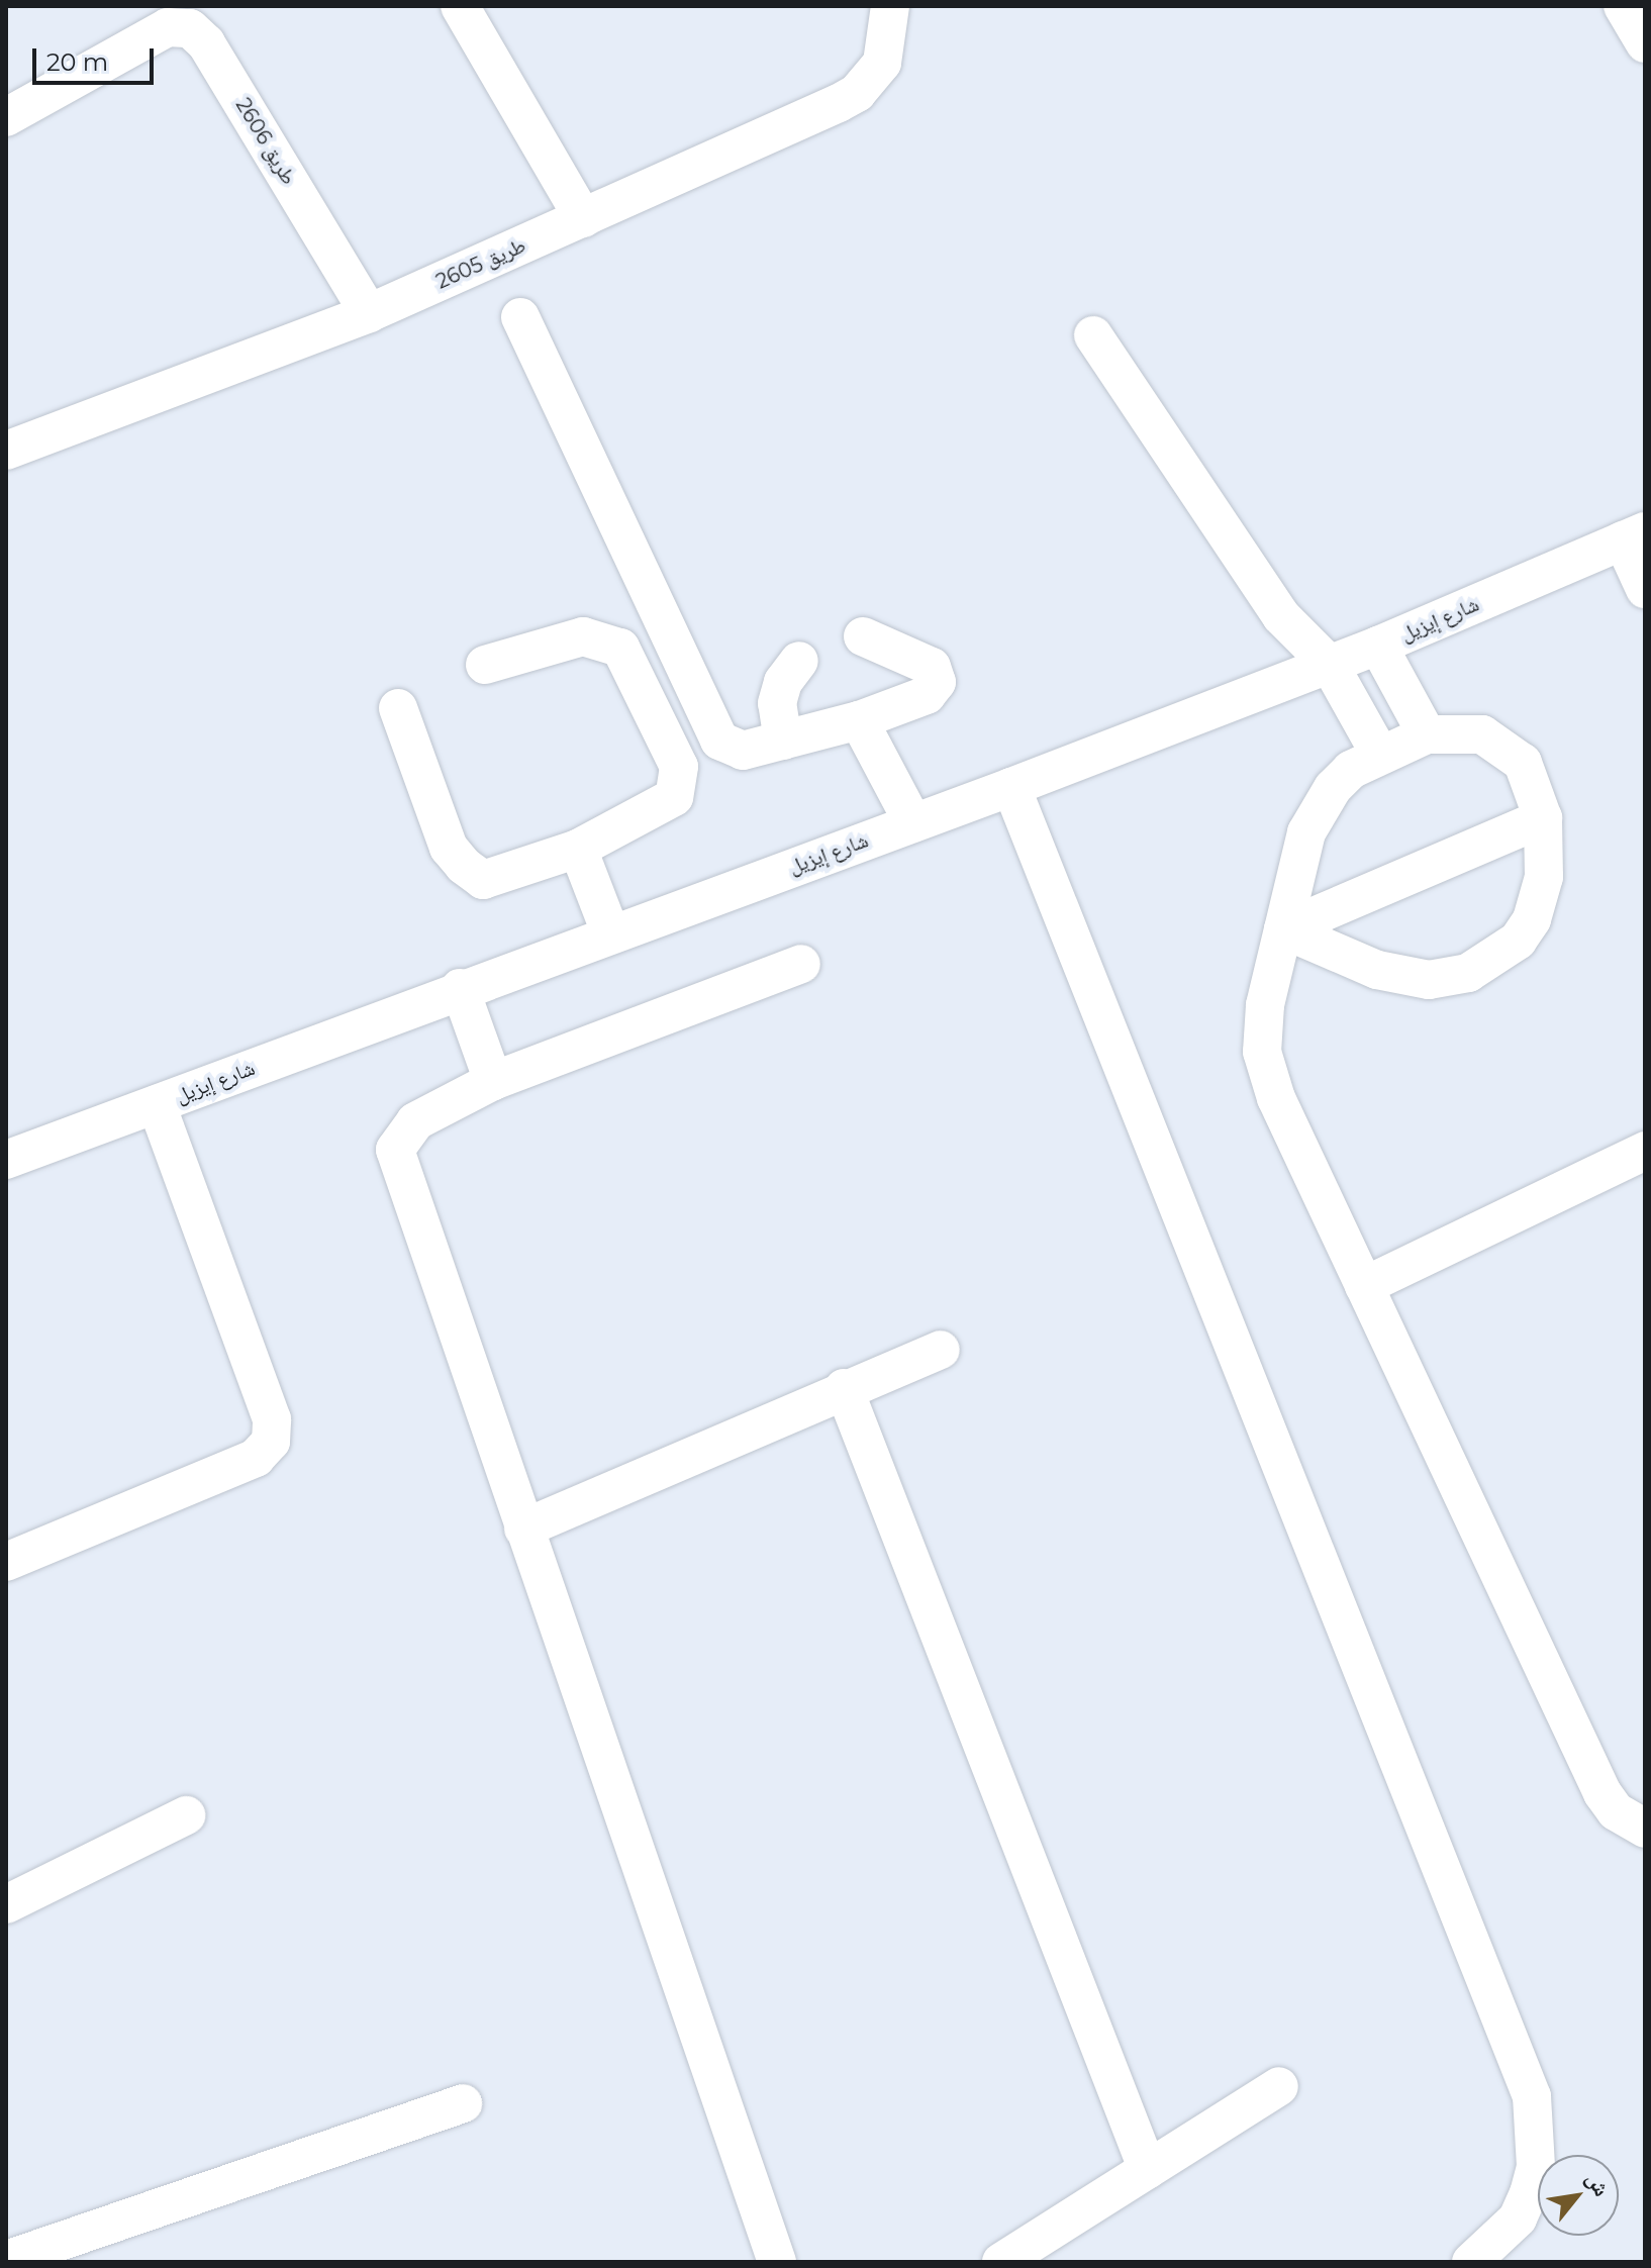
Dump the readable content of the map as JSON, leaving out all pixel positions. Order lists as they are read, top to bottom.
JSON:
{
  "streets": {
    "street": ["طريق 2606", "طريق 2605", "شارع إيزيل"]
  },
  "crossings": [
    ["طريق 2606", "طريق 2605"]
  ],
  "scale_bar": "20 m",
  "north": "top right"
}
